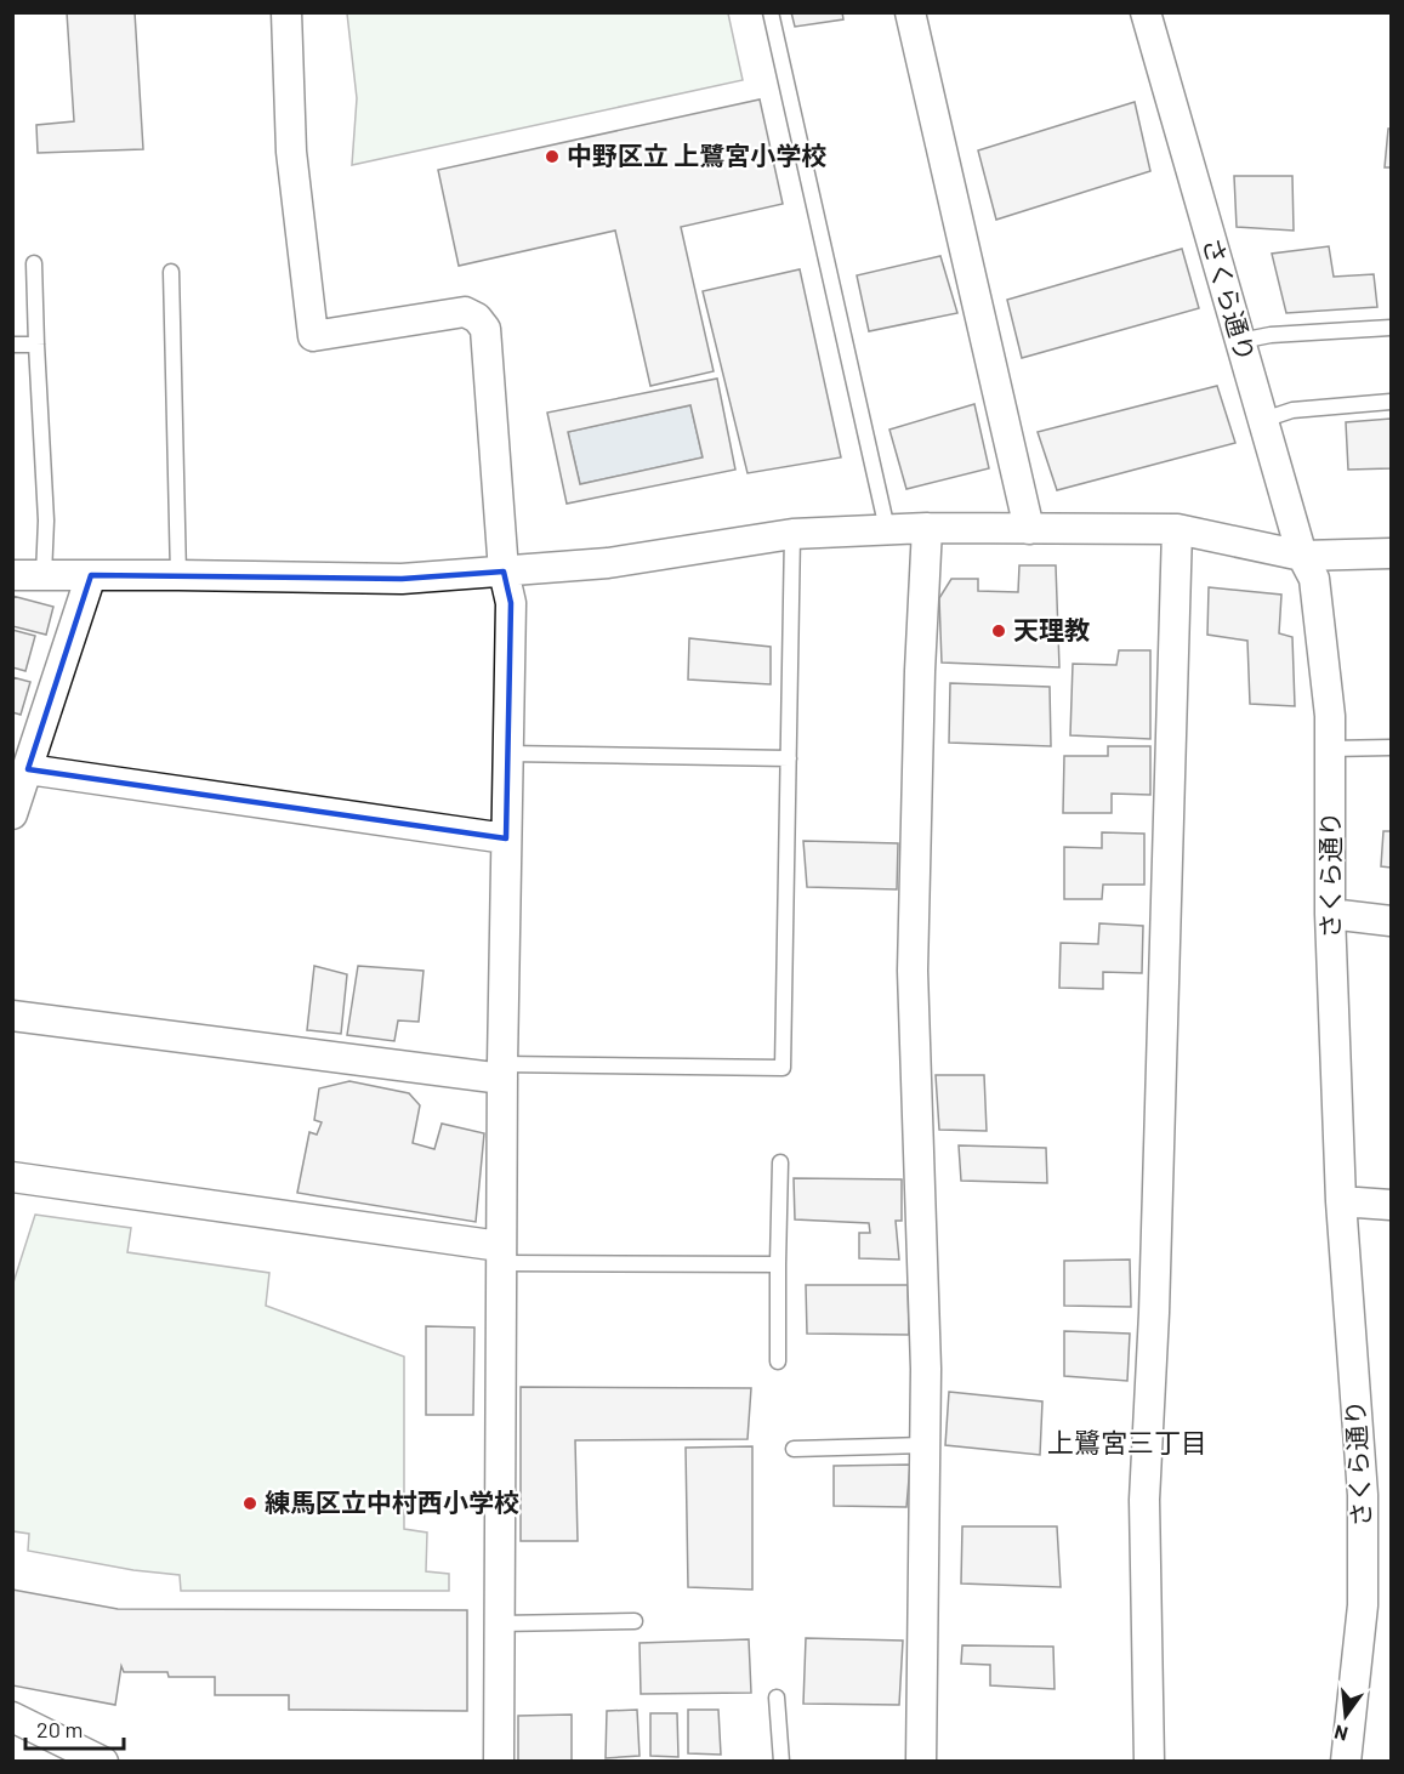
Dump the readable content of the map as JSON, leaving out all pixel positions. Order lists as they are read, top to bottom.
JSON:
{
  "streets": {
    "street": ["さくら通り"]
  },
  "districts": ["上鷺宮三丁目"],
  "places": ["中野区立 上鷺宮小学校", "天理教", "練馬区立中村西小学校"],
  "scale_bar": "20 m",
  "north": "bottom"
}
